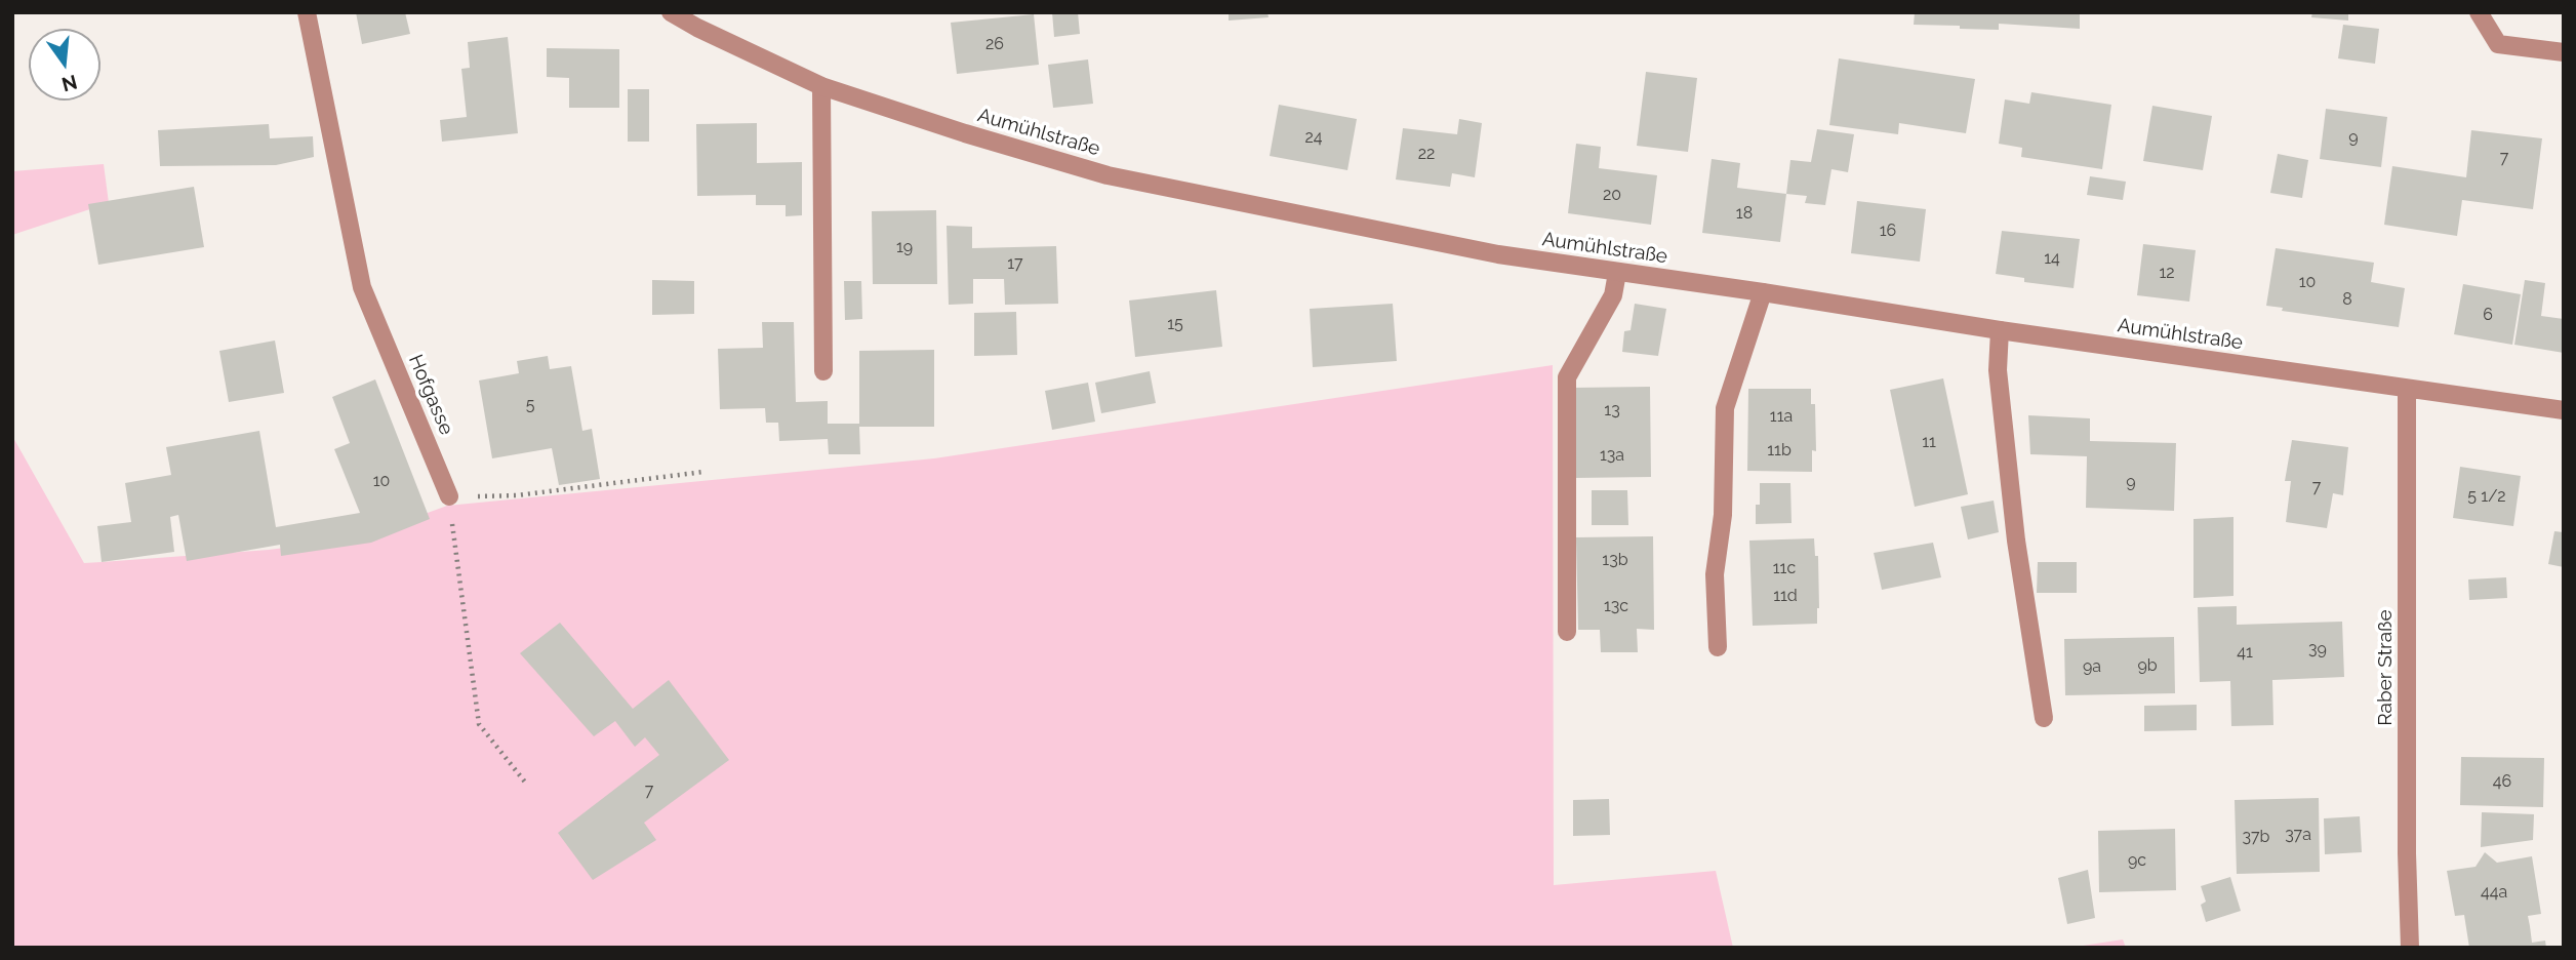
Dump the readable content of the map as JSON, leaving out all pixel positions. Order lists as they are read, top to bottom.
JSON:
{
  "streets": {
    "street": ["Aumühlstraße", "Hofgasse", "Raber Straße"]
  },
  "crossings": [
    ["Aumühlstraße", "Raber Straße"]
  ],
  "house_numbers": [
    "26",
    "24",
    "9",
    "22",
    "7",
    "20",
    "18",
    "16",
    "19",
    "14",
    "17",
    "12",
    "10",
    "8",
    "6",
    "15",
    "5",
    "13",
    "11a",
    "11",
    "11b",
    "13a",
    "10",
    "9",
    "7",
    "5 1/2",
    "13b",
    "11c",
    "11d",
    "13c",
    "39",
    "41",
    "9b",
    "9a",
    "46",
    "7",
    "37a",
    "37b",
    "9c",
    "44a"
  ],
  "north": "bottom"
}
